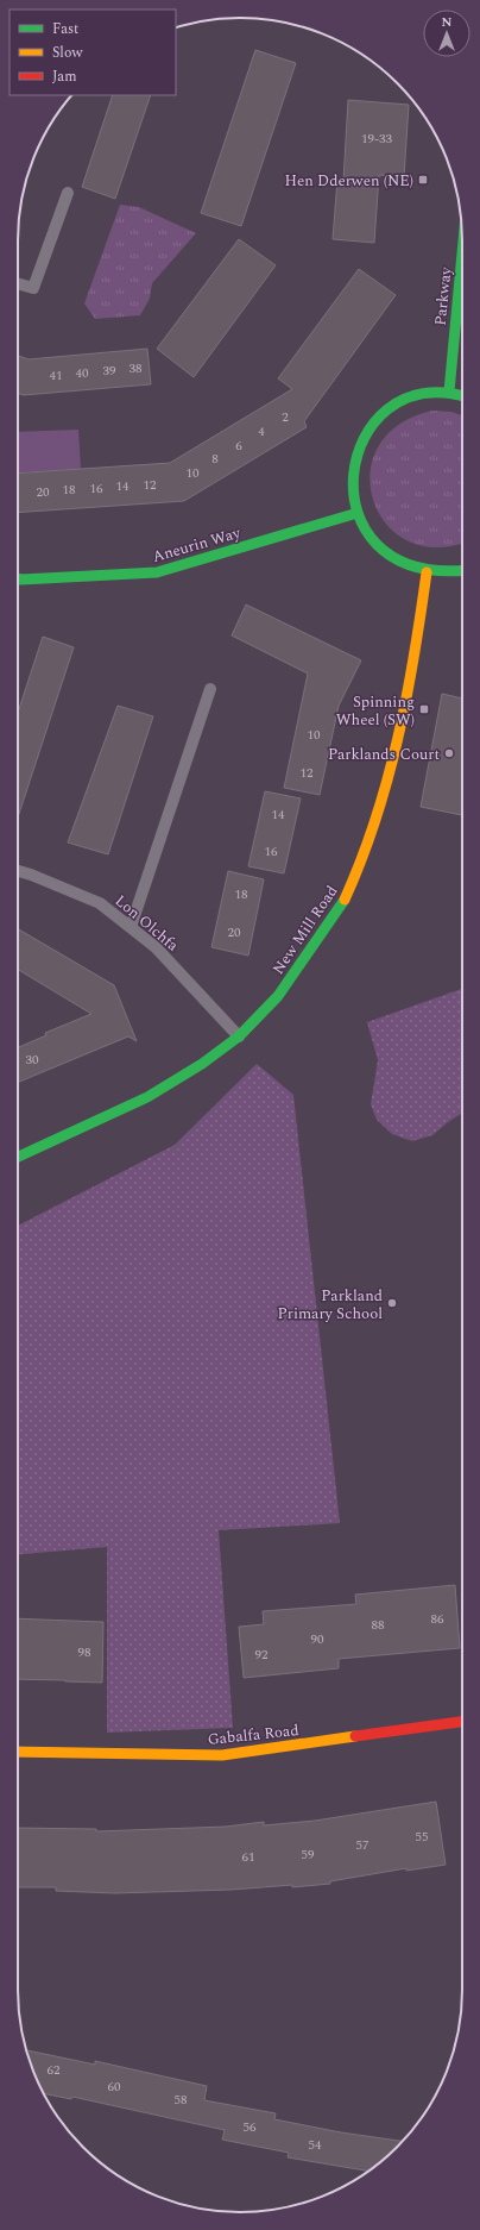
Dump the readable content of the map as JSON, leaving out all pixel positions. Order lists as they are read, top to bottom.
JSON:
{
  "streets": {
    "street": [
      "Parkway",
      "Aneurin Way",
      "Lon Olchfa",
      "New Mill Road",
      "Gabalfa Road"
    ]
  },
  "crossings": [
    ["Lon Olchfa", "New Mill Road"]
  ],
  "places": {
    "transit": ["Hen Dderwen (NE)", "Spinning Wheel (SW)"],
    "other": ["Parklands Court", "Parkland Primary School"]
  },
  "house_numbers": [
    "19-33",
    "38",
    "39",
    "40",
    "41",
    "2",
    "4",
    "6",
    "8",
    "10",
    "12",
    "14",
    "16",
    "18",
    "20",
    "10",
    "12",
    "14",
    "16",
    "18",
    "20",
    "30",
    "86",
    "88",
    "90",
    "98",
    "92",
    "55",
    "57",
    "59",
    "61",
    "62",
    "60",
    "58",
    "56",
    "54"
  ],
  "legend": ["Fast", "Slow", "Jam"],
  "north": "top"
}
